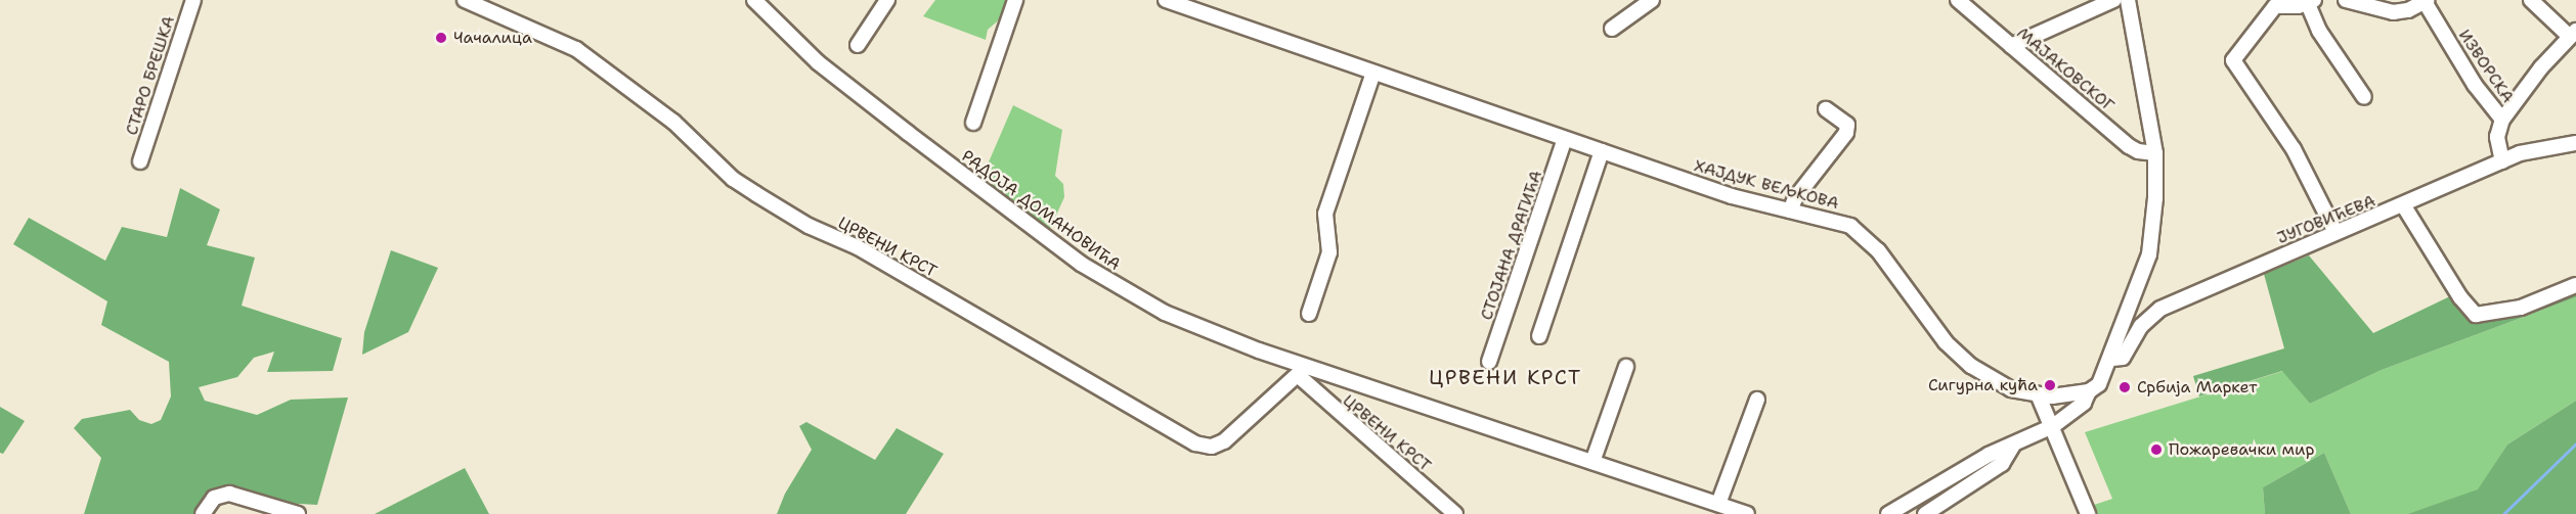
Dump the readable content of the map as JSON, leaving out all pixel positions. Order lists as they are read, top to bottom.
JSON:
{
  "streets": {
    "street": [
      "ИЗВОРСКА",
      "МАЈАКОВСКОГ",
      "СТАРО БРЕШКА",
      "ХАЈДУК ВЕЉКОВА",
      "РАДОЈА ДОМАНОВИЋА",
      "ЈУГОВИЋЕВА",
      "СТОЈАНА ДРАГИЋА",
      "ЦРВЕНИ КРСТ"
    ]
  },
  "crossings": [
    ["ИЗВОРСКА", "ЈУГОВИЋЕВА"],
    ["ХАЈДУК ВЕЉКОВА", "СТОЈАНА ДРАГИЋА"],
    ["РАДОЈА ДОМАНОВИЋА", "ЦРВЕНИ КРСТ"]
  ],
  "districts": ["ЦРВЕНИ КРСТ"],
  "places": [
    "Чачалица",
    "Сигурна кућа",
    "Србија Маркет",
    "Пожаревачки мир"
  ]
}
